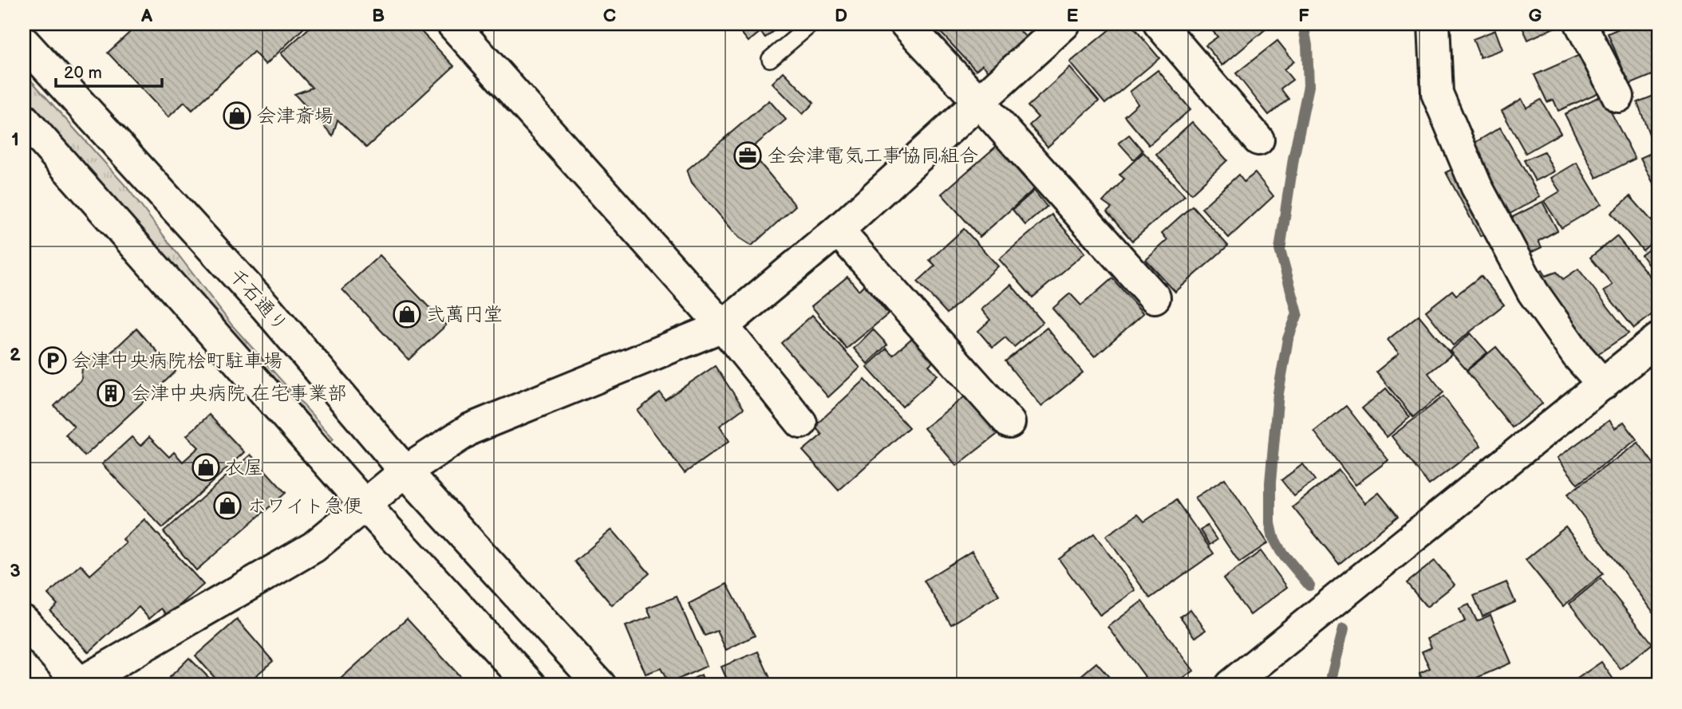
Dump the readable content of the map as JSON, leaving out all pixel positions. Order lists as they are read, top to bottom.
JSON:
{
  "streets": {
    "street": ["千石通り"]
  },
  "places": {
    "shop": [
      "会津斎場",
      "弐萬円堂",
      "衣屋",
      "ホワイト急便"
    ],
    "office": ["全会津電気工事協同組合"],
    "parking": ["会津中央病院桧町駐車場"],
    "building": ["会津中央病院 在宅事業部"]
  },
  "scale_bar": "20 m",
  "grid": {
    "columns": [
      "A",
      "B",
      "C",
      "D",
      "E",
      "F",
      "G"
    ],
    "rows": ["1", "2", "3"]
  }
}
